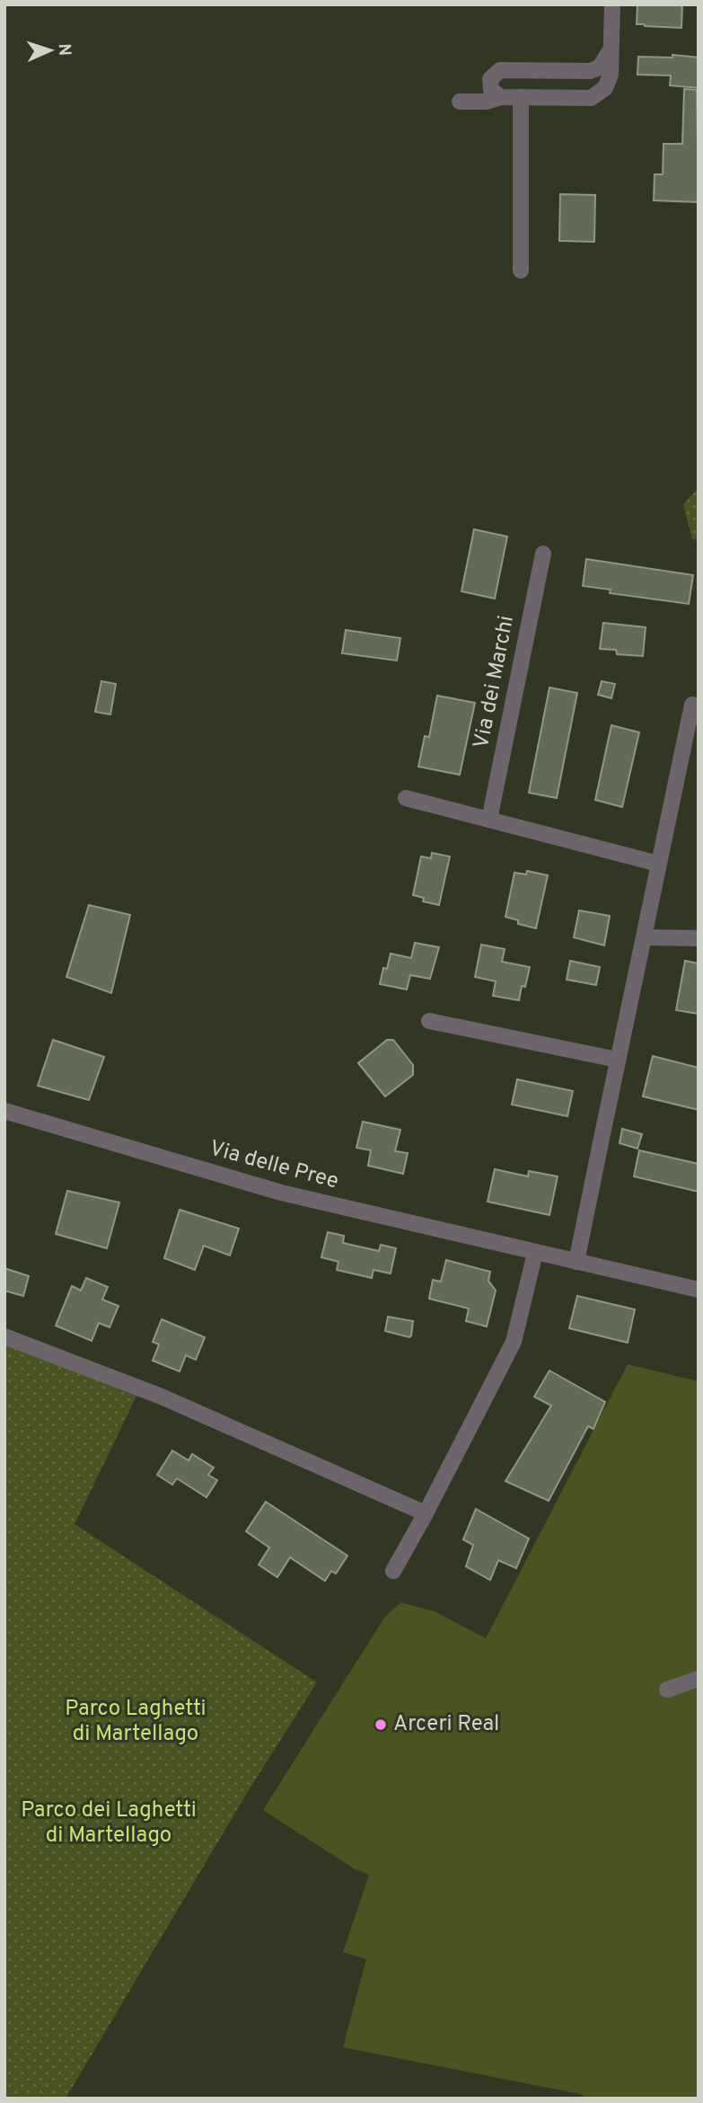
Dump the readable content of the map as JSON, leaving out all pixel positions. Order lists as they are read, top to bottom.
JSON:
{
  "streets": {
    "street": ["Via dei Marchi", "Via delle Pree"]
  },
  "parks": ["Parco Laghetti di Martellago", "Parco dei Laghetti di Martellago"],
  "places": ["Arceri Real"],
  "north": "right"
}
